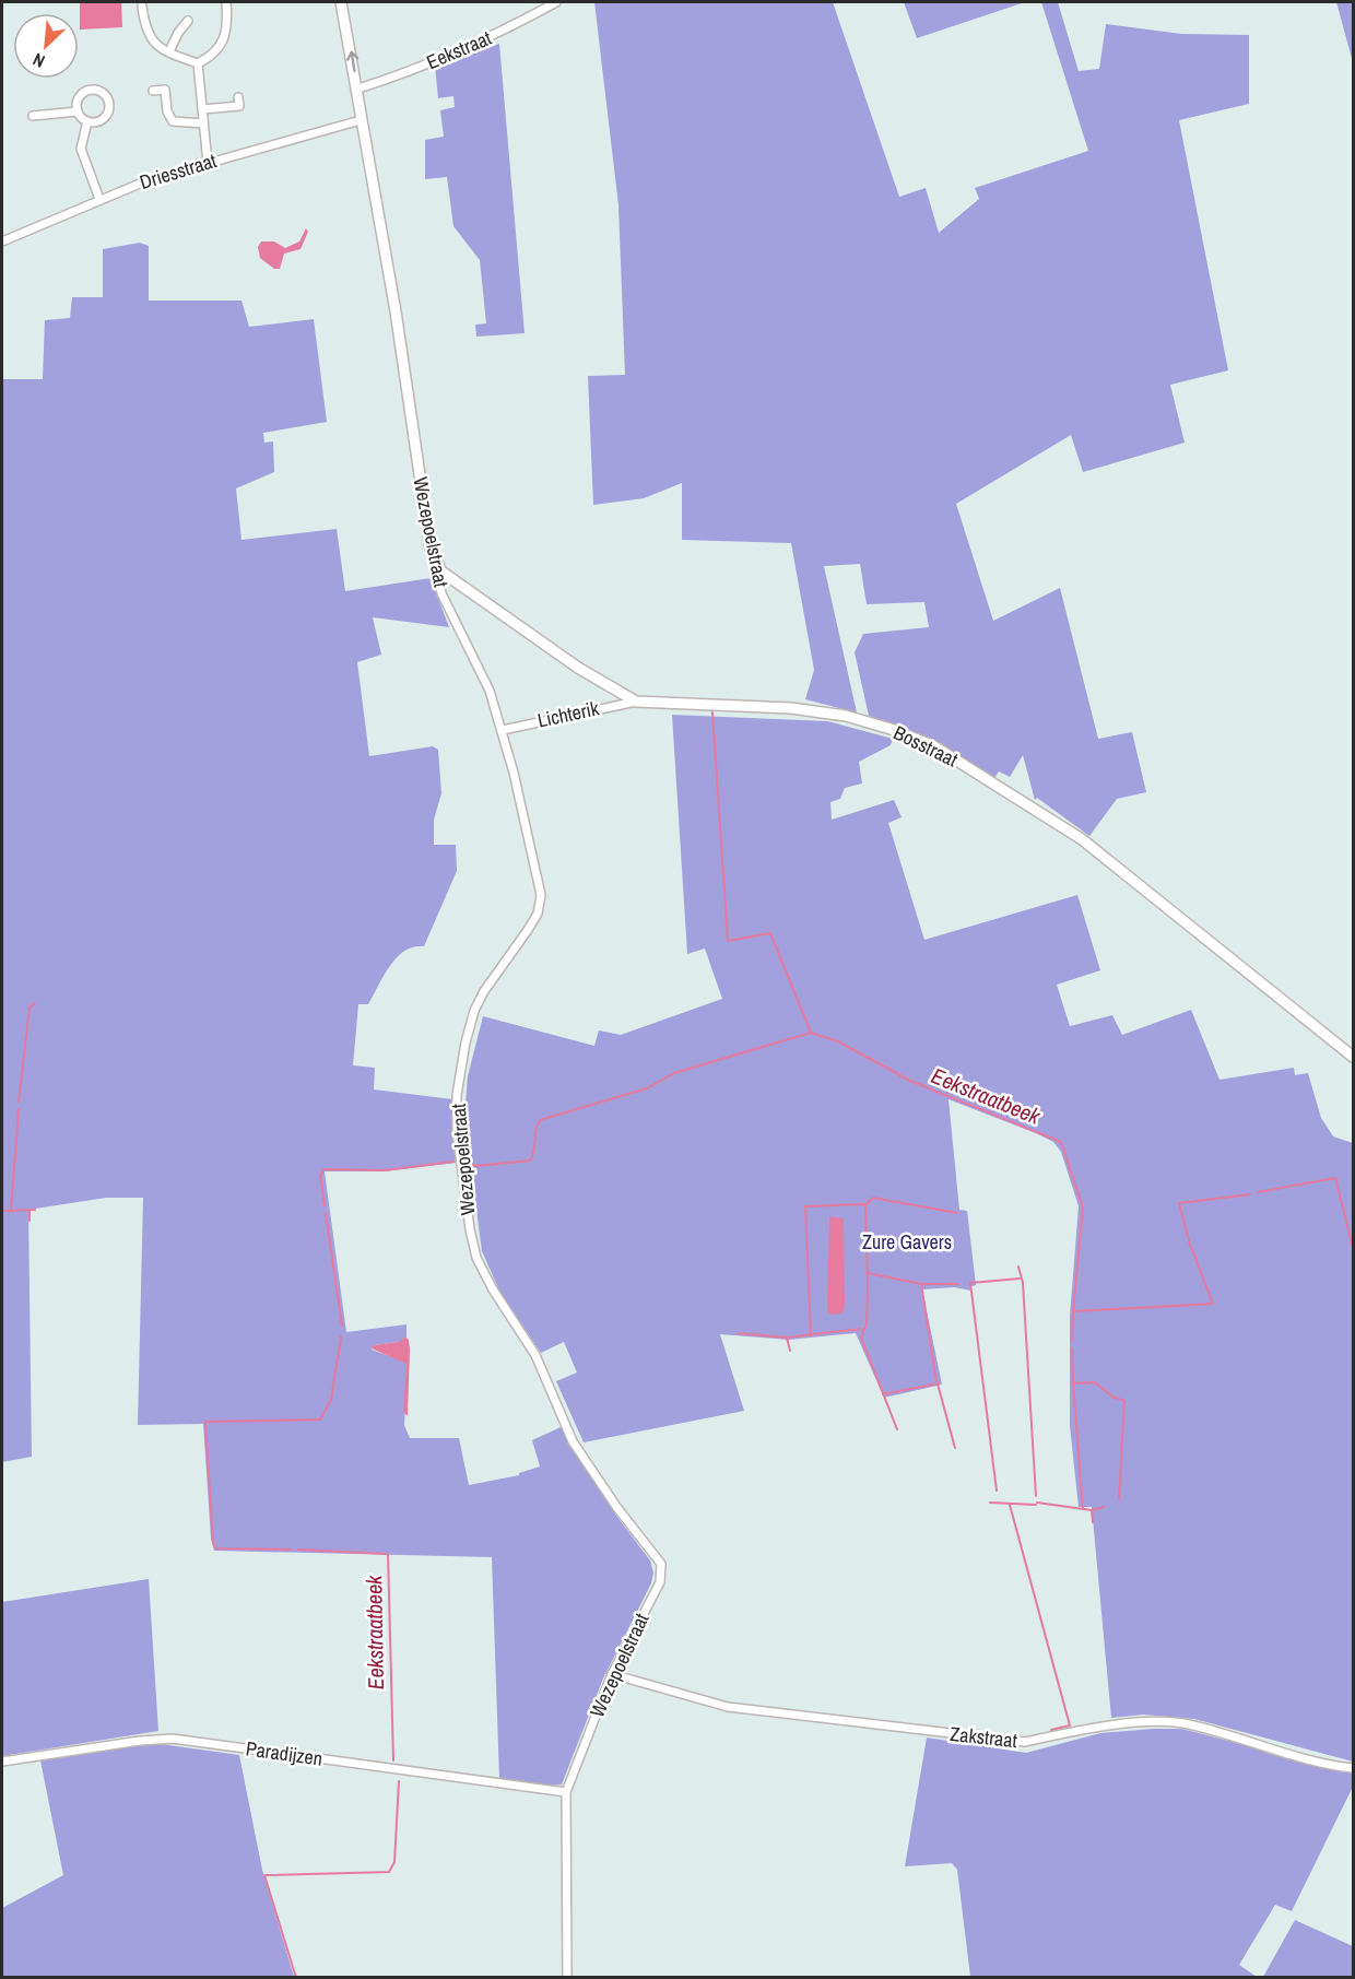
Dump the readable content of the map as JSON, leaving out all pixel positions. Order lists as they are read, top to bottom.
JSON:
{
  "streets": {
    "street": [
      "Eekstraat",
      "Driesstraat",
      "Wezepoelstraat",
      "Lichterik",
      "Bosstraat",
      "Zakstraat",
      "Paradijzen"
    ]
  },
  "crossings": [
    ["Eekstraat", "Wezepoelstraat"],
    ["Driesstraat", "Wezepoelstraat"],
    ["Wezepoelstraat", "Lichterik"],
    ["Wezepoelstraat", "Bosstraat"],
    ["Wezepoelstraat", "Zakstraat"],
    ["Wezepoelstraat", "Paradijzen"],
    ["Lichterik", "Bosstraat"]
  ],
  "water": ["Eekstraatbeek"],
  "parks": ["Zure Gavers"],
  "north": "bottom left"
}
